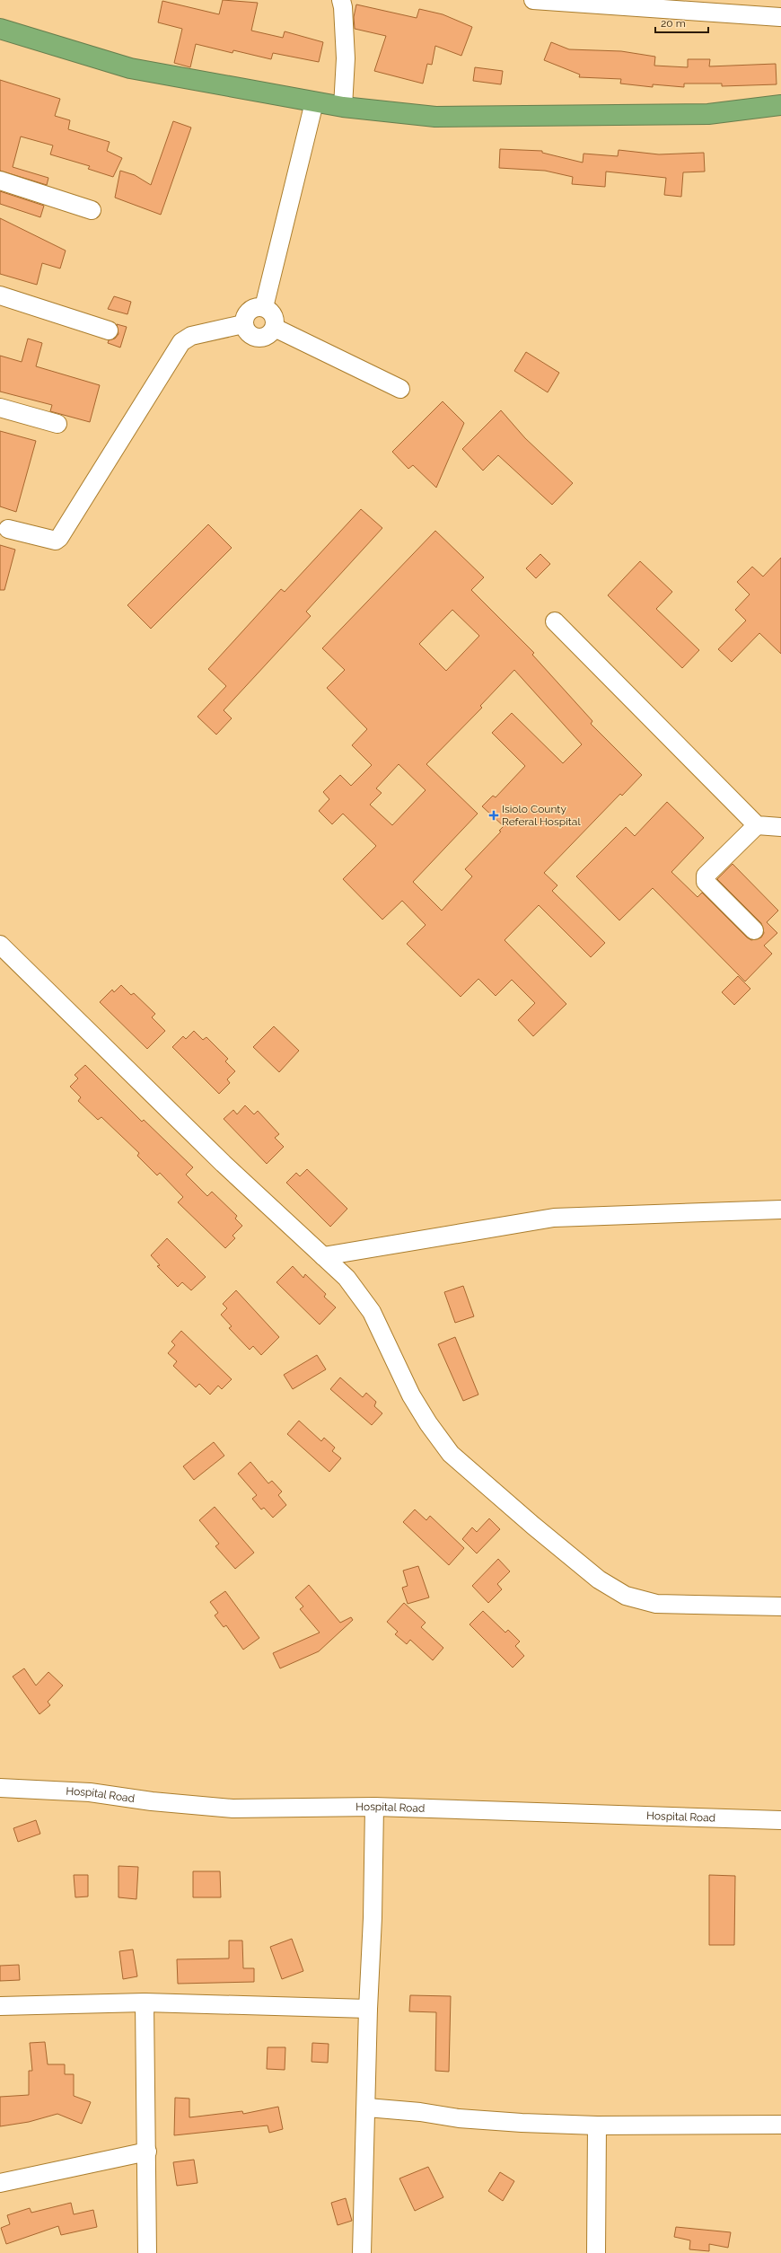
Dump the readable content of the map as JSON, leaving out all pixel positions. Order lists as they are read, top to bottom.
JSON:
{
  "streets": {
    "street": ["Hospital Road"]
  },
  "places": {
    "health": ["Isiolo County Referal Hospital"]
  },
  "scale_bar": "20 m"
}
